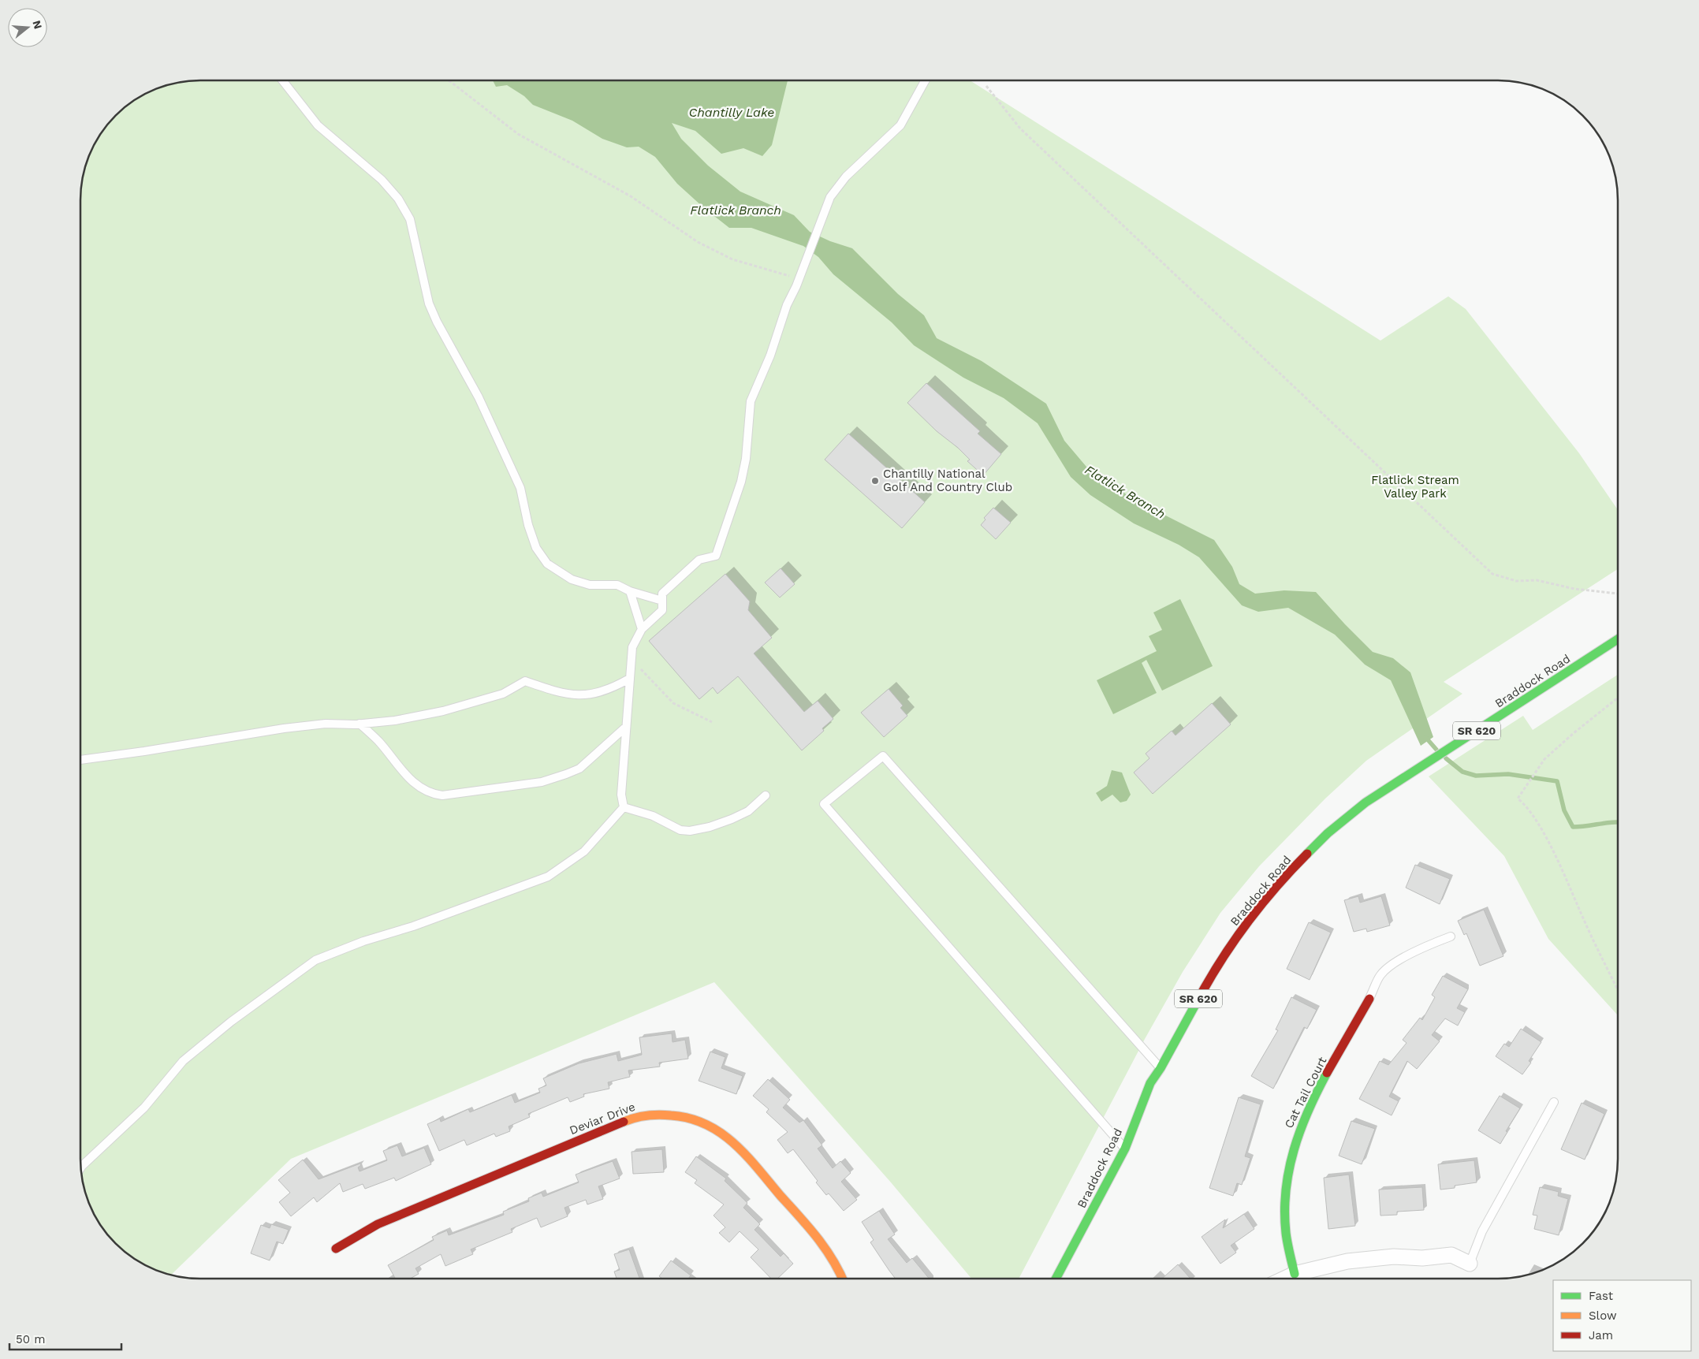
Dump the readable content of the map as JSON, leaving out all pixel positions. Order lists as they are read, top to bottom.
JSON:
{
  "streets": {
    "street": [
      "Braddock Road",
      "SR 620",
      "Cat Tail Court",
      "Deviar Drive"
    ]
  },
  "water": ["Chantilly Lake", "Flatlick Branch"],
  "parks": ["Flatlick Stream Valley Park"],
  "places": ["Chantilly National Golf And Country Club"],
  "legend": ["Fast", "Slow", "Jam"],
  "scale_bar": "50 m",
  "north": "right"
}
